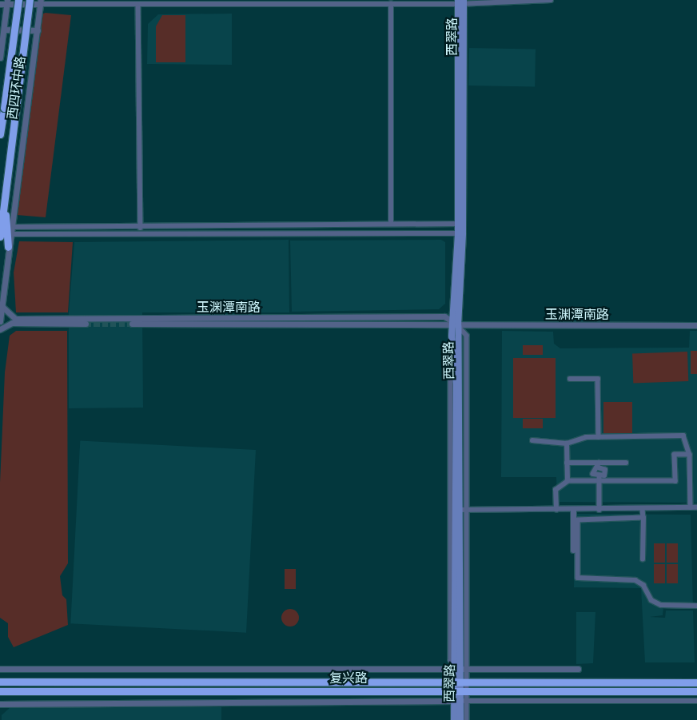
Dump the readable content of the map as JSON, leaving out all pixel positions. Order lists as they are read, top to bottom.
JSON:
{
  "streets": {
    "highway": ["西四环中路", "复兴路"],
    "main road": ["西翠路"],
    "street": ["玉渊潭南路"]
  },
  "crossings": [
    ["西翠路", "玉渊潭南路"],
    ["西翠路", "复兴路"],
    ["西四环中路", "玉渊潭南路"]
  ]
}
